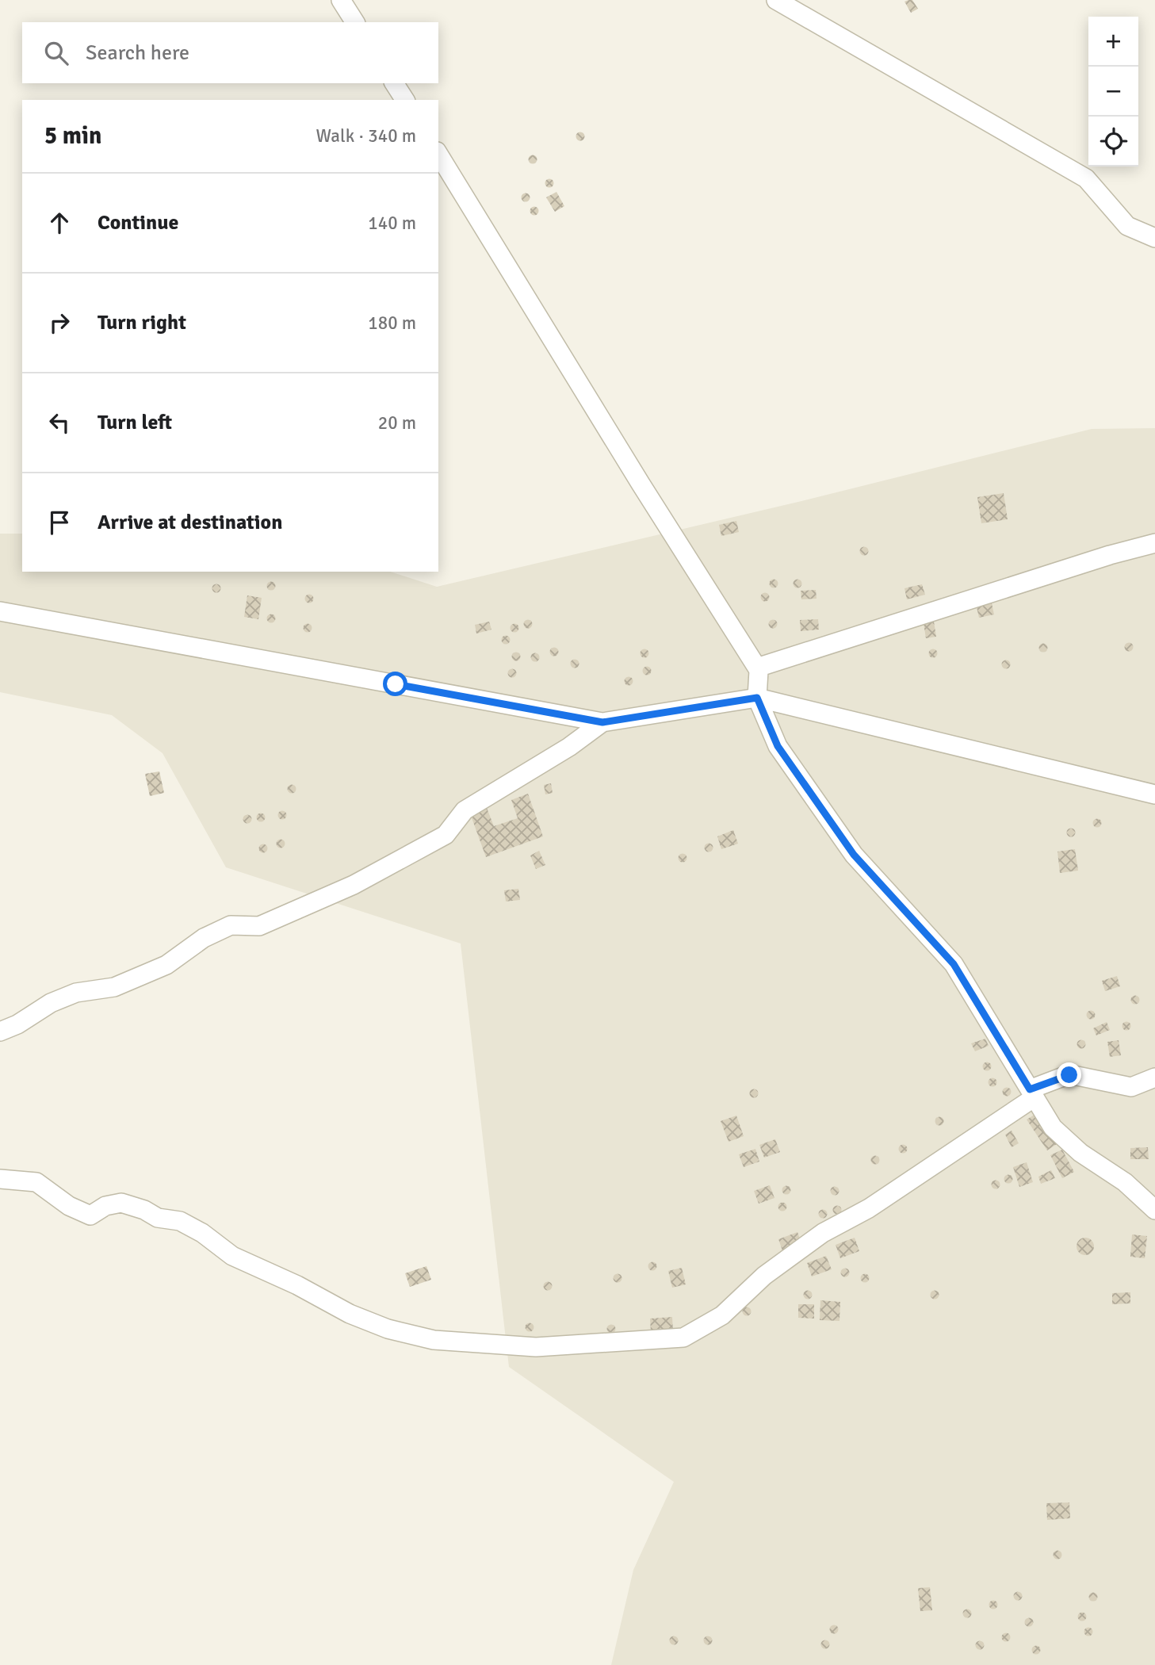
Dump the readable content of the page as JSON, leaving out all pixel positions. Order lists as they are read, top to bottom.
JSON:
{
  "page": {
    "map_buttons": ["+", "−"],
    "search": "Search here",
    "heading": ["5 min", "Walk · 340 m"],
    "list": [
      ["Continue", "140 m"],
      ["Turn right", "180 m"],
      ["Turn left", "20 m"],
      "Arrive at destination"
    ]
  }
}
